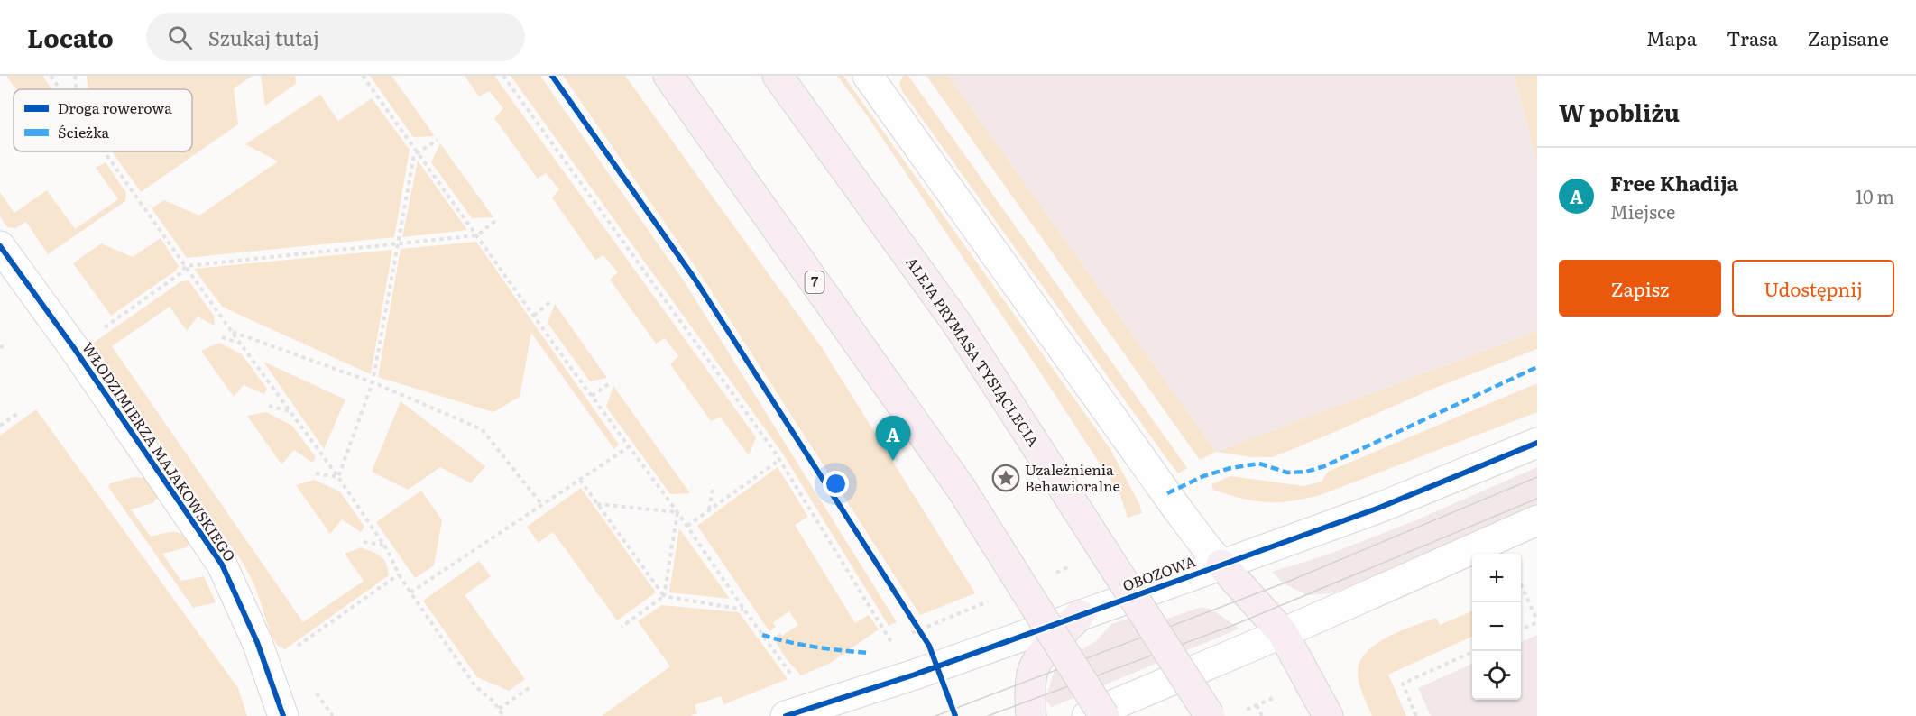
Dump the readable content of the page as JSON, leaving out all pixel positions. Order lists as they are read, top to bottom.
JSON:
{
  "streets": {
    "main road": ["7", "ALEJA PRYMASA TYSIĄCLECIA"],
    "street": ["WŁODZIMIERZA MAJAKOWSKIEGO", "OBOZOWA"]
  },
  "places": {
    "place": ["Uzależnienia Behawioralne"]
  },
  "legend": ["Droga rowerowa", "Ścieżka"],
  "page": {
    "header": "Locato",
    "search": "Szukaj tutaj",
    "nav": ["Mapa", "Trasa", "Zapisane"],
    "heading": "W pobliżu",
    "list": [
      {
        "mark": "A",
        "name": "Free Khadija",
        "note": "Miejsce",
        "value": "10 m"
      }
    ],
    "buttons": ["Zapisz", "Udostępnij"],
    "pins": "A",
    "map_buttons": ["+", "−"]
  }
}
